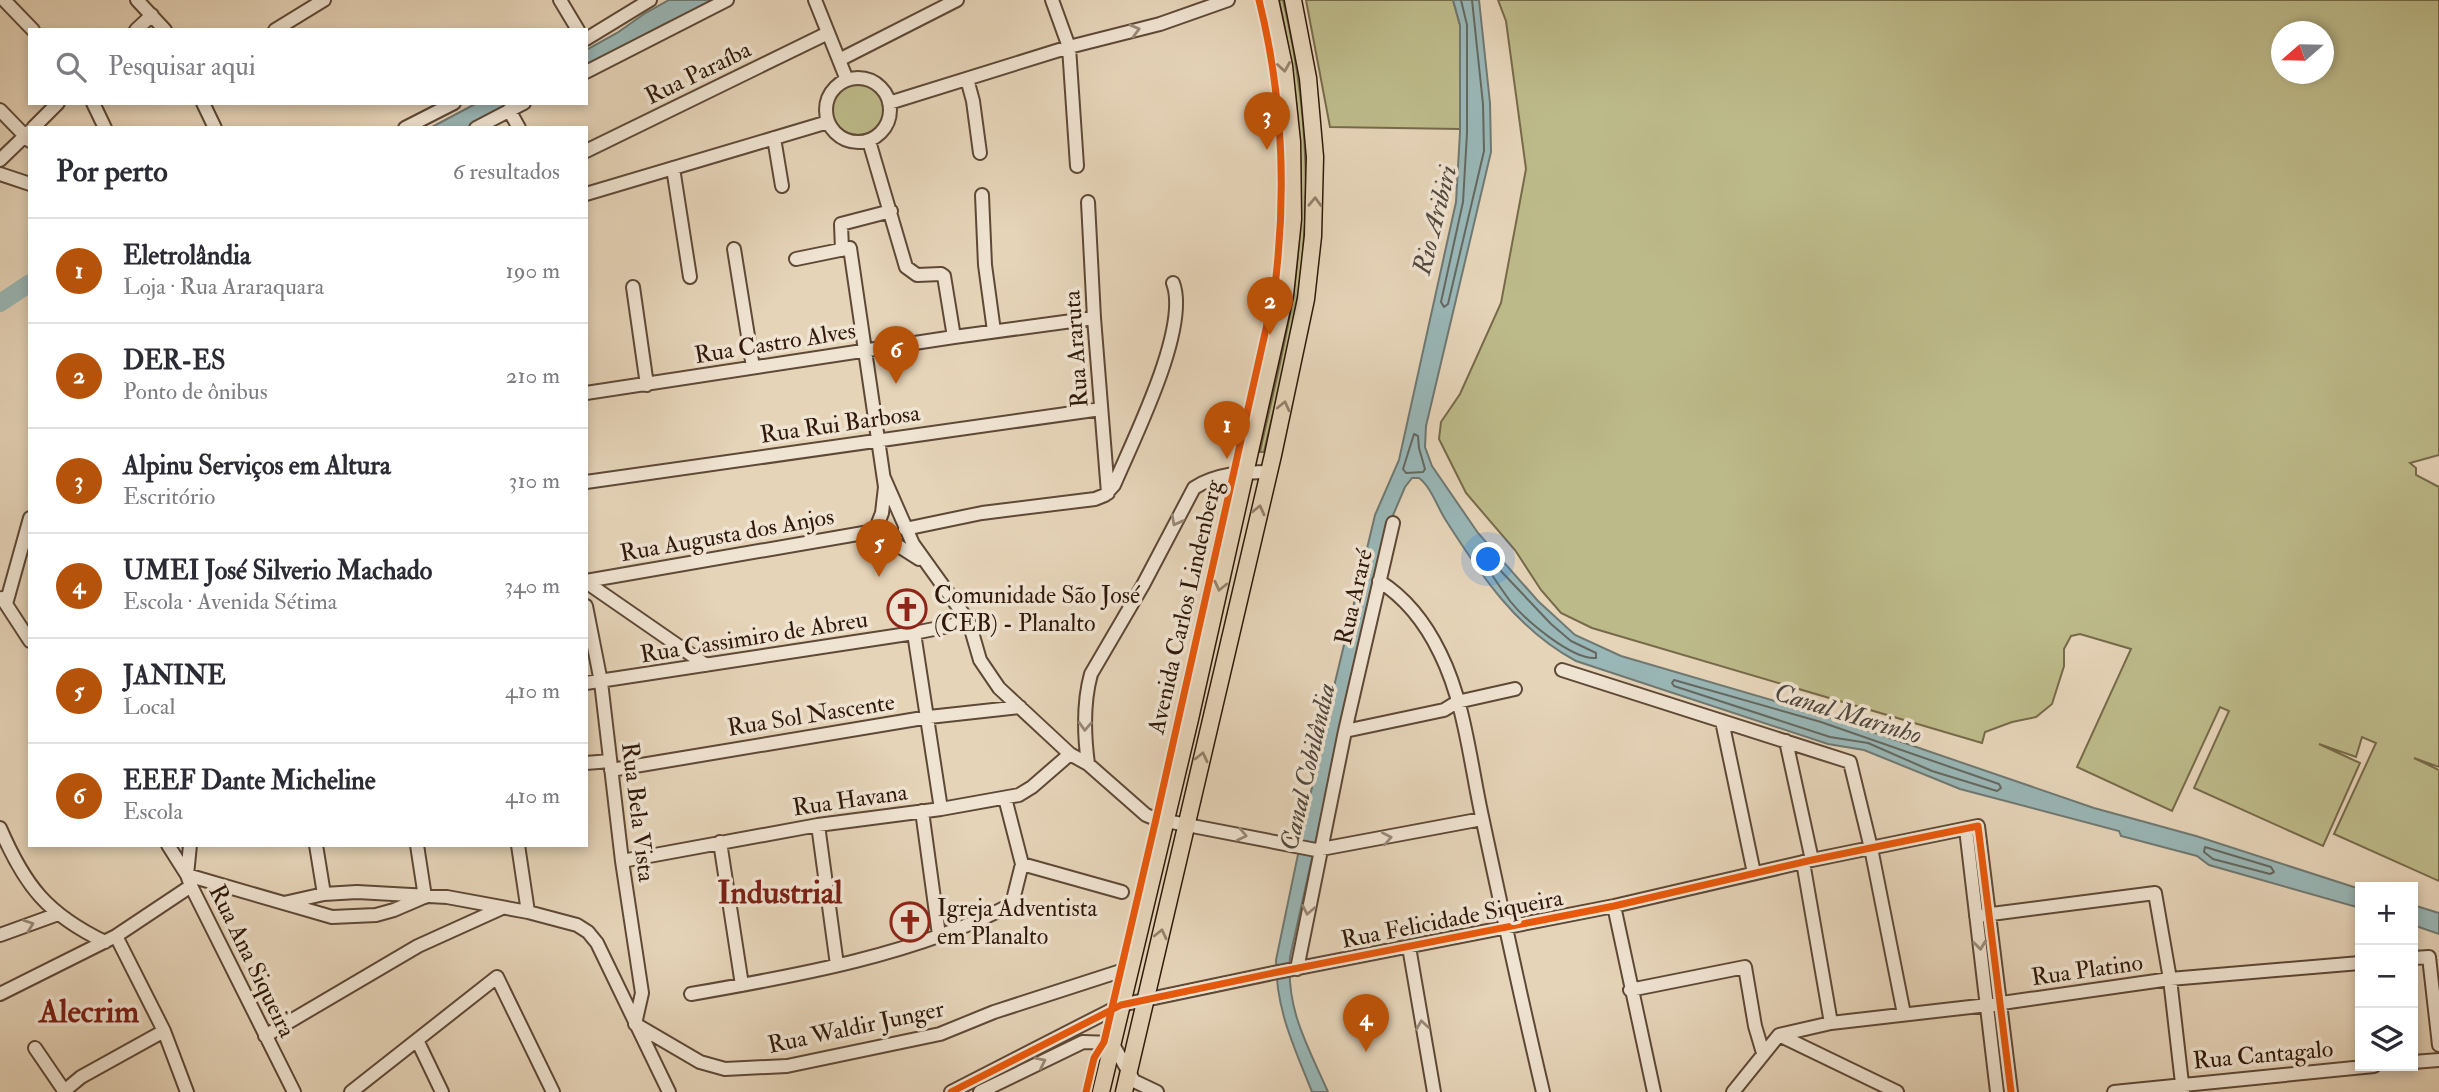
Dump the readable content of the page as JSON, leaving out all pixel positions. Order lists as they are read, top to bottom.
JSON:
{
  "streets": {
    "main road": ["Avenida Carlos Lindenberg"],
    "street": [
      "Rua Paraíba",
      "Rua Castro Alves",
      "Rua Araruta",
      "Rua Rui Barbosa",
      "Rua Augusta dos Anjos",
      "Rua Araré",
      "Rua Cassimiro de Abreu",
      "Rua Sol Nascente",
      "Rua Havana",
      "Rua Bela Vista",
      "Rua Felicidade Siqueira",
      "Rua Ana Siqueira",
      "Rua Platino",
      "Rua Waldir Junger",
      "Rua Cantagalo"
    ]
  },
  "crossings": [
    ["Rua Castro Alves", "Rua Araruta"],
    ["Rua Araruta", "Rua Rui Barbosa"],
    ["Rua Araré", "Rua Felicidade Siqueira"],
    ["Avenida Carlos Lindenberg", "Rua Felicidade Siqueira"],
    ["Avenida Carlos Lindenberg", "Rua Waldir Junger"],
    ["Rua Cassimiro de Abreu", "Rua Bela Vista"],
    ["Rua Sol Nascente", "Rua Bela Vista"],
    ["Rua Havana", "Rua Bela Vista"],
    ["Rua Bela Vista", "Rua Waldir Junger"]
  ],
  "districts": ["Industrial", "Alecrim"],
  "water": ["Rio Aribiri", "Canal Marinho", "Canal Cobilândia"],
  "places": {
    "church": ["Comunidade São José (CEB) - Planalto", "Igreja Adventista em Planalto"]
  },
  "north": "left",
  "page": {
    "search": "Pesquisar aqui",
    "pins": [
      "3",
      "2",
      "6",
      "1",
      "5",
      "4"
    ],
    "heading": ["Por perto", "6 resultados"],
    "list": [
      {
        "mark": "1",
        "name": "Eletrolândia",
        "note": "Loja · Rua Araraquara",
        "value": "190 m"
      },
      {
        "mark": "2",
        "name": "DER-ES",
        "note": "Ponto de ônibus",
        "value": "210 m"
      },
      {
        "mark": "3",
        "name": "Alpinu Serviços em Altura",
        "note": "Escritório",
        "value": "310 m"
      },
      {
        "mark": "4",
        "name": "UMEI José Silverio Machado",
        "note": "Escola · Avenida Sétima",
        "value": "340 m"
      },
      {
        "mark": "5",
        "name": "JANINE",
        "note": "Local",
        "value": "410 m"
      },
      {
        "mark": "6",
        "name": "EEEF Dante Micheline",
        "note": "Escola",
        "value": "410 m"
      }
    ],
    "map_buttons": ["+", "−"]
  }
}
